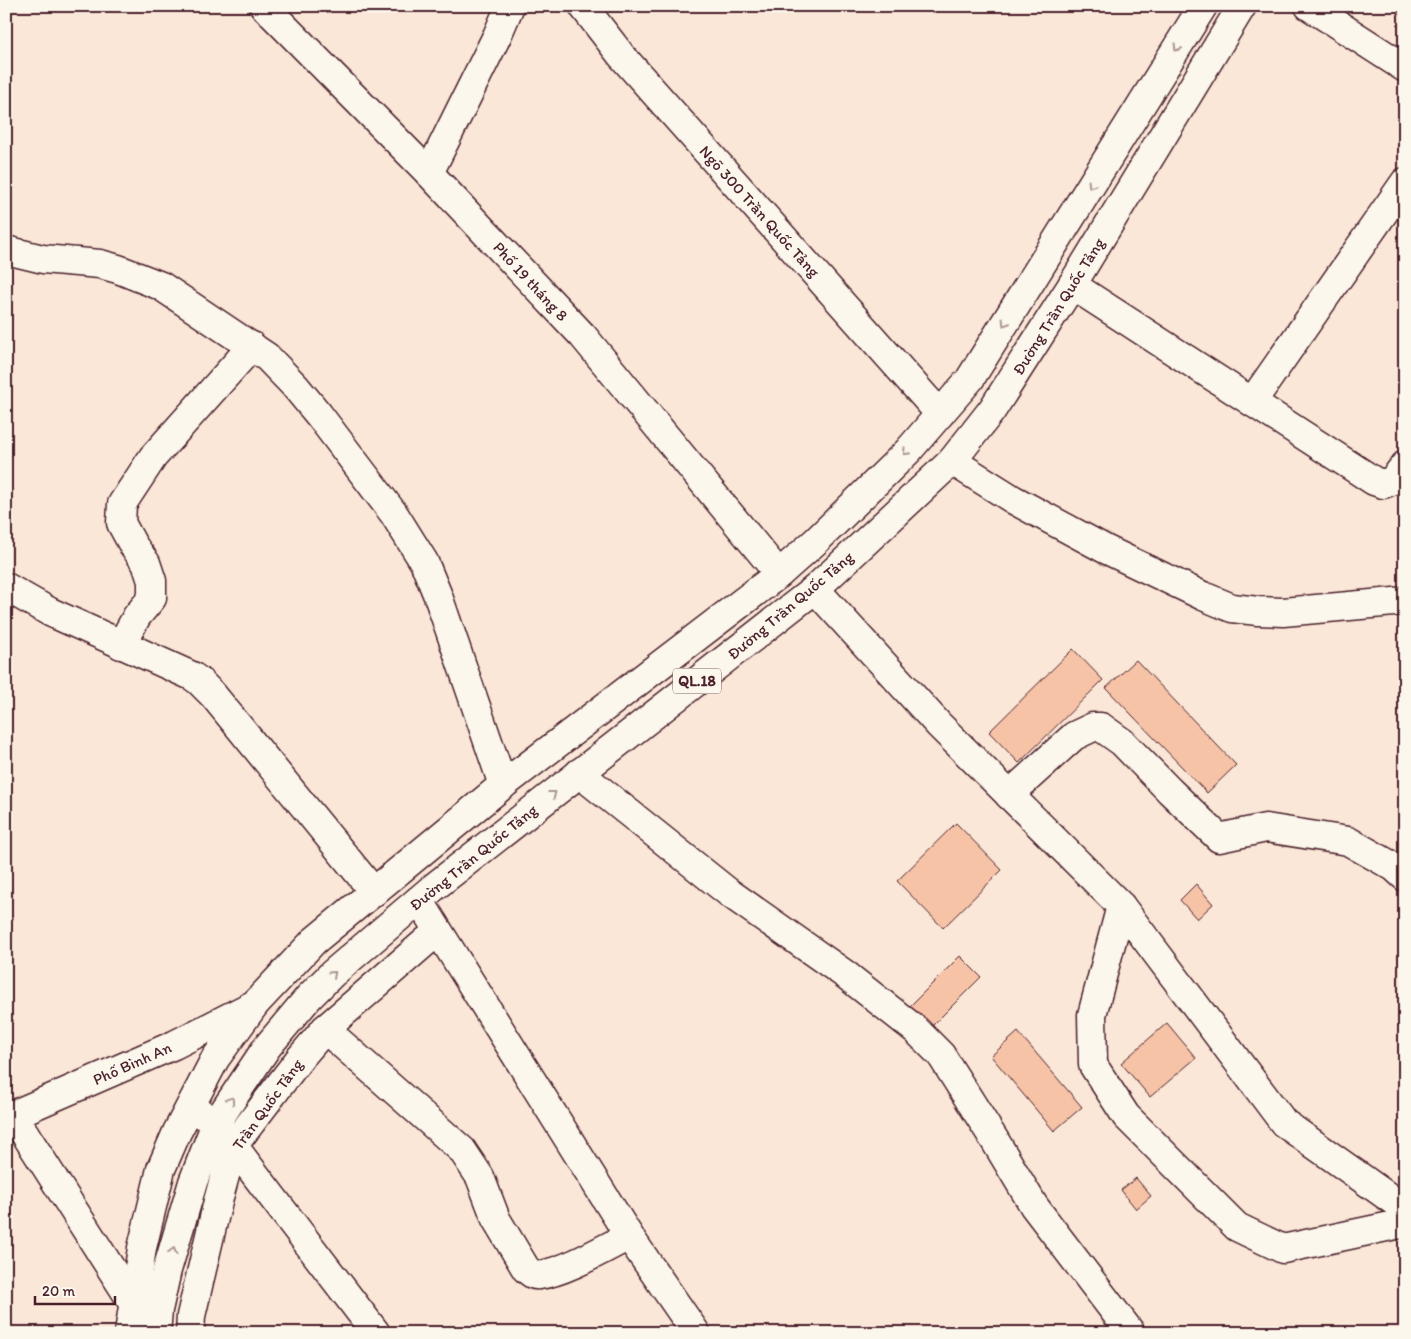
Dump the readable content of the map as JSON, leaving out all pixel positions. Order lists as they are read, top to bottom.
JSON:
{
  "streets": {
    "main road": [
      "Ngõ 300 Trần Quốc Tảng",
      "Phố 19 tháng 8",
      "Đường Trần Quốc Tảng",
      "QL.18",
      "Phố Bình An",
      "Trần Quốc Tảng"
    ]
  },
  "crossings": [
    ["Ngõ 300 Trần Quốc Tảng", "Đường Trần Quốc Tảng"],
    ["Phố 19 tháng 8", "Đường Trần Quốc Tảng"],
    ["Đường Trần Quốc Tảng", "Phố Bình An"]
  ],
  "scale_bar": "20 m"
}
